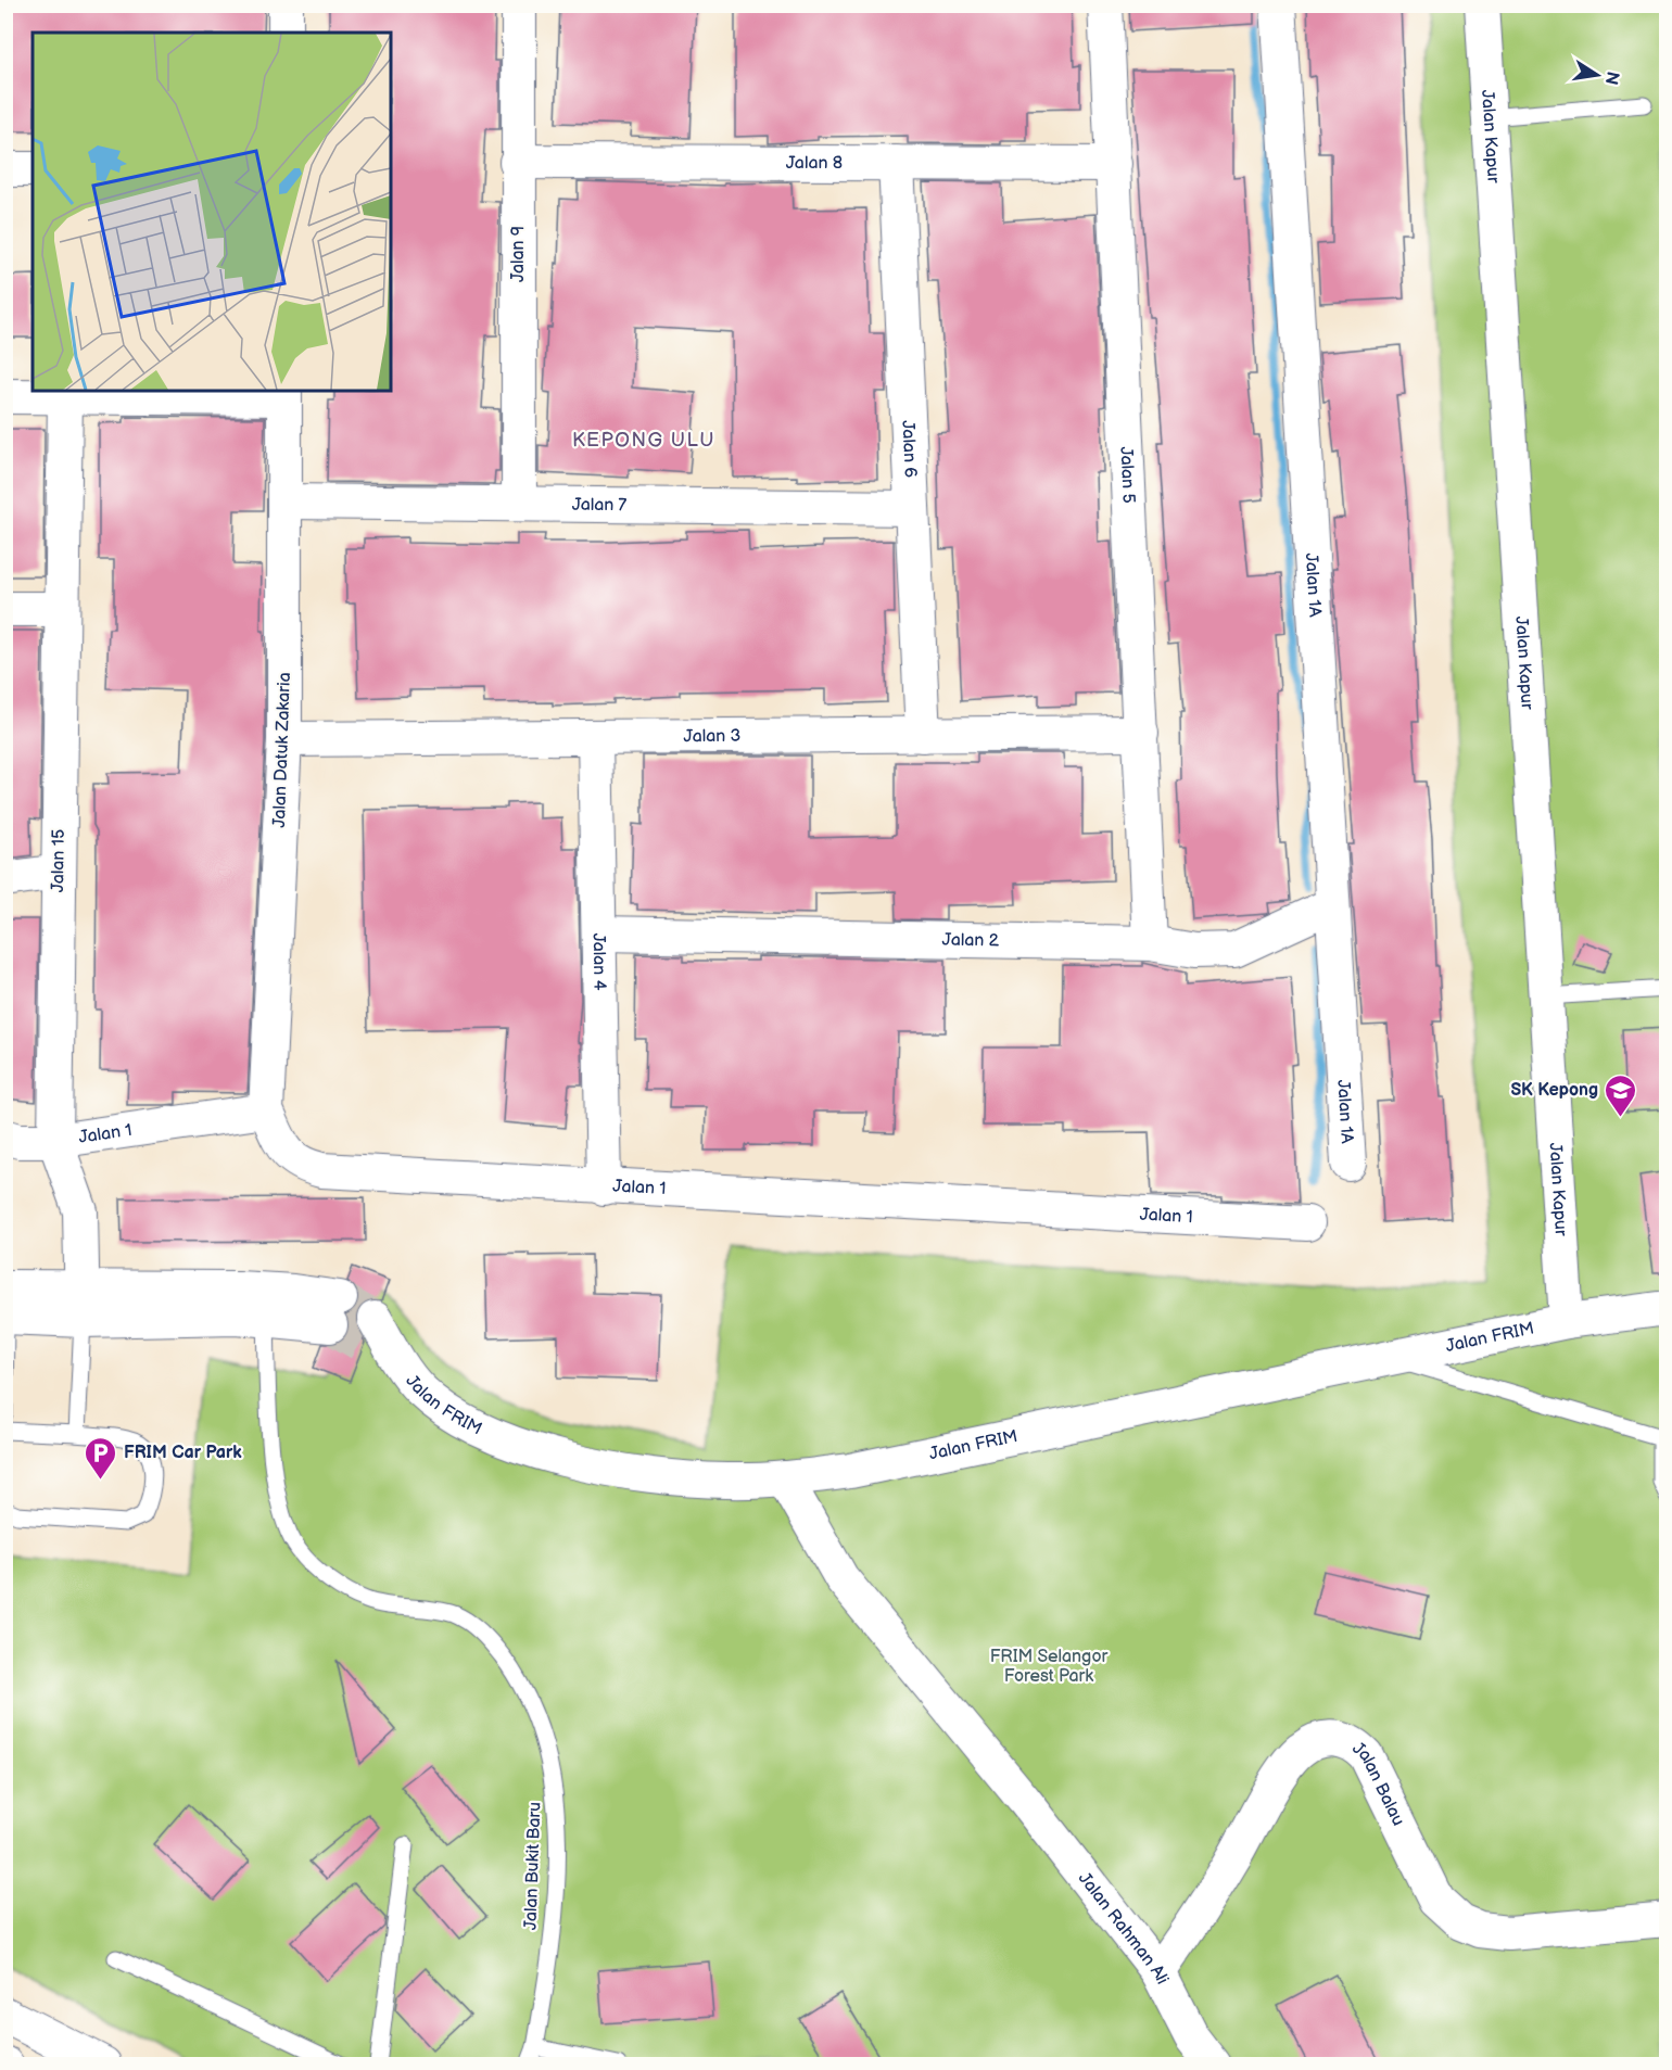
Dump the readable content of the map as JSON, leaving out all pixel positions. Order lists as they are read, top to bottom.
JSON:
{
  "streets": {
    "street": [
      "Jalan Kapur",
      "Jalan 8",
      "Jalan 9",
      "Jalan 6",
      "Jalan 5",
      "Jalan 7",
      "Jalan 1A",
      "Jalan 3",
      "Jalan Datuk Zakaria",
      "Jalan 15",
      "Jalan 2",
      "Jalan 4",
      "Jalan 1",
      "Jalan FRIM",
      "Jalan Balau",
      "Jalan Rahman Ali"
    ],
    "lane": ["Jalan Bukit Baru"]
  },
  "crossings": [
    ["Jalan Kapur", "Jalan FRIM"],
    ["Jalan 8", "Jalan 9"],
    ["Jalan 8", "Jalan 6"],
    ["Jalan 8", "Jalan 5"],
    ["Jalan 9", "Jalan 7"],
    ["Jalan 6", "Jalan 7"],
    ["Jalan 6", "Jalan 3"],
    ["Jalan 5", "Jalan 3"],
    ["Jalan 5", "Jalan 2"],
    ["Jalan 7", "Jalan Datuk Zakaria"],
    ["Jalan 1A", "Jalan 2"],
    ["Jalan 3", "Jalan Datuk Zakaria"],
    ["Jalan 3", "Jalan 4"],
    ["Jalan Datuk Zakaria", "Jalan 1"],
    ["Jalan 15", "Jalan 1"],
    ["Jalan 2", "Jalan 4"],
    ["Jalan 4", "Jalan 1"],
    ["Jalan FRIM", "Jalan Rahman Ali"],
    ["Jalan Balau", "Jalan Rahman Ali"]
  ],
  "districts": ["KEPONG ULU"],
  "parks": ["FRIM Selangor Forest Park"],
  "places": {
    "school or university": ["SK Kepong"],
    "parking": ["FRIM Car Park"]
  },
  "north": "right"
}
